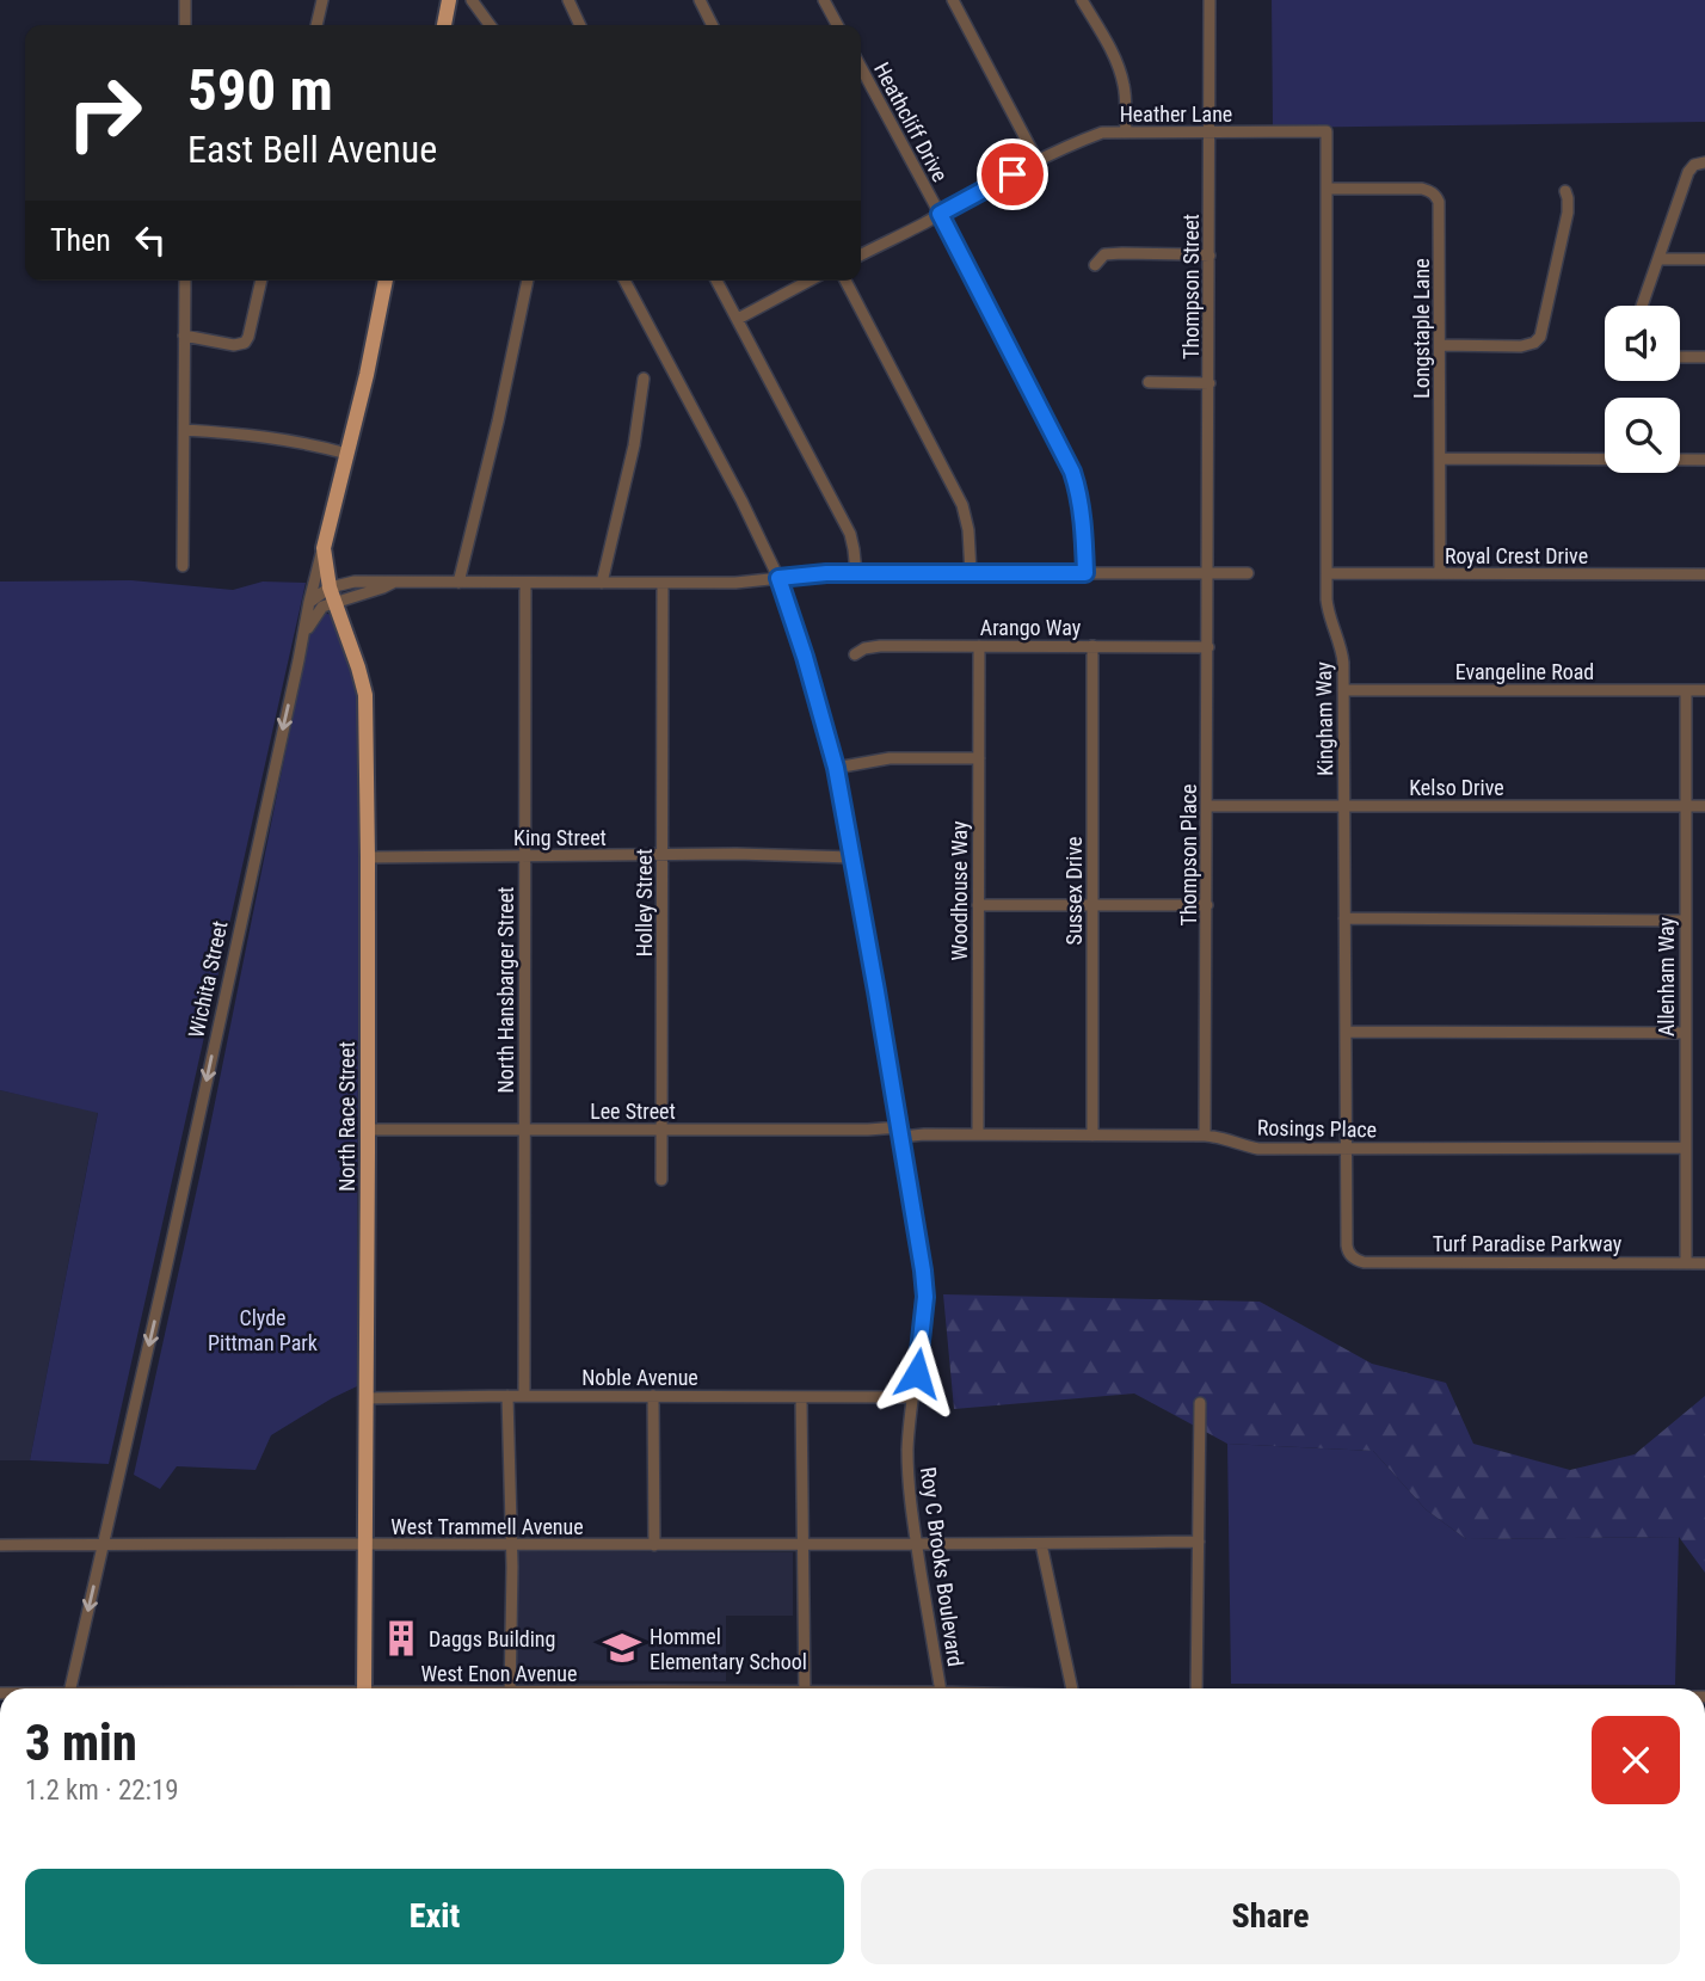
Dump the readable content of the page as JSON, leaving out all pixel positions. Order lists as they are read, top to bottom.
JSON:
{
  "streets": {
    "main road": ["Wichita Street", "North Race Street"],
    "street": [
      "Heather Lane",
      "Heathcliff Drive",
      "Thompson Street",
      "Longstaple Lane",
      "Royal Crest Drive",
      "Arango Way",
      "Evangeline Road",
      "Kingham Way",
      "Kelso Drive",
      "King Street",
      "Thompson Place",
      "Woodhouse Way",
      "Sussex Drive",
      "Holley Street",
      "Allenham Way",
      "North Hansbarger Street",
      "Lee Street",
      "Rosings Place",
      "Turf Paradise Parkway",
      "Noble Avenue",
      "West Trammell Avenue",
      "Roy C Brooks Boulevard"
    ]
  },
  "crossings": [
    ["Heather Lane", "Heathcliff Drive"],
    ["Heather Lane", "Thompson Street"],
    ["Heather Lane", "Kingham Way"],
    ["Thompson Street", "Thompson Place"],
    ["Longstaple Lane", "Royal Crest Drive"],
    ["Longstaple Lane", "Kingham Way"],
    ["Royal Crest Drive", "Kingham Way"],
    ["Arango Way", "Thompson Place"],
    ["Arango Way", "Woodhouse Way"],
    ["Arango Way", "Sussex Drive"],
    ["Evangeline Road", "Kingham Way"],
    ["Evangeline Road", "Allenham Way"],
    ["Kingham Way", "Kelso Drive"],
    ["Kingham Way", "Rosings Place"],
    ["Kingham Way", "Turf Paradise Parkway"],
    ["Kelso Drive", "Thompson Place"],
    ["Kelso Drive", "Allenham Way"],
    ["King Street", "Holley Street"],
    ["King Street", "North Hansbarger Street"],
    ["King Street", "North Race Street"],
    ["King Street", "Roy C Brooks Boulevard"],
    ["Thompson Place", "Rosings Place"],
    ["Woodhouse Way", "Rosings Place"],
    ["Sussex Drive", "Rosings Place"],
    ["Holley Street", "Lee Street"],
    ["Allenham Way", "Rosings Place"],
    ["Allenham Way", "Turf Paradise Parkway"],
    ["Wichita Street", "North Race Street"],
    ["Wichita Street", "West Trammell Avenue"],
    ["North Hansbarger Street", "Lee Street"],
    ["North Hansbarger Street", "Noble Avenue"],
    ["Lee Street", "North Race Street"],
    ["Lee Street", "Rosings Place"],
    ["Lee Street", "Roy C Brooks Boulevard"],
    ["North Race Street", "Noble Avenue"],
    ["North Race Street", "West Trammell Avenue"],
    ["Rosings Place", "Roy C Brooks Boulevard"],
    ["Noble Avenue", "Roy C Brooks Boulevard"],
    ["West Trammell Avenue", "Roy C Brooks Boulevard"]
  ],
  "one_way": ["Wichita Street"],
  "parks": ["Clyde Pittman Park"],
  "places": {
    "building": ["Daggs Building"],
    "school or university": ["Hommel Elementary School"]
  },
  "page": {
    "turn": ["590 m", "East Bell Avenue"],
    "then": "Then",
    "heading": ["3 min", "1.2 km · 22:19"],
    "buttons": ["Exit", "Share"]
  }
}
